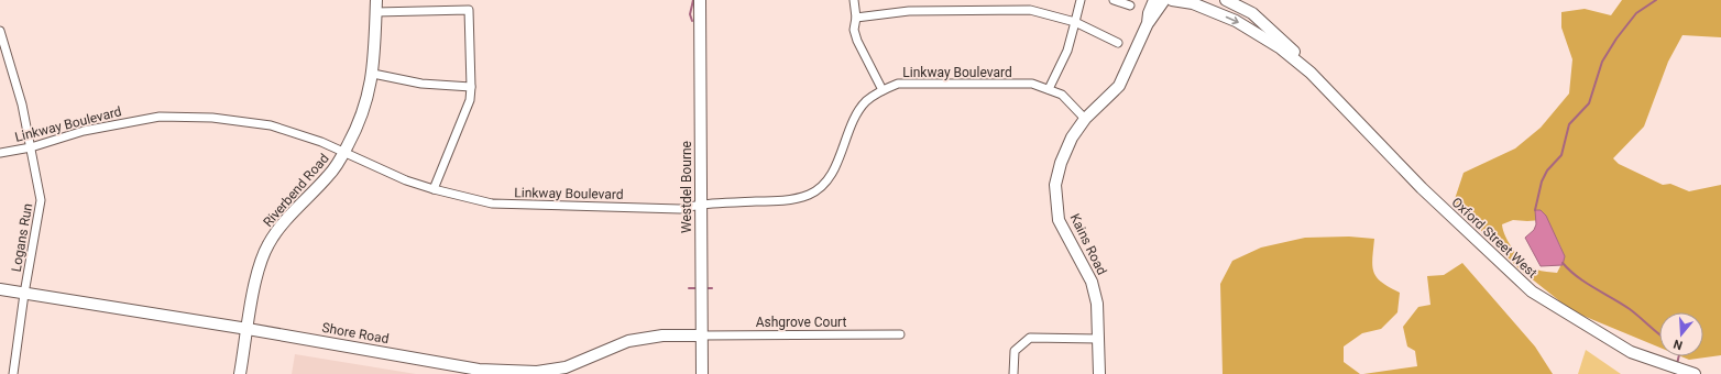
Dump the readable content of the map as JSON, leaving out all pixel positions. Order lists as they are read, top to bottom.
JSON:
{
  "streets": {
    "street": [
      "Linkway Boulevard",
      "Westdel Bourne",
      "Riverbend Road",
      "Logans Run",
      "Oxford Street West",
      "Kains Road",
      "Ashgrove Court",
      "Shore Road"
    ]
  },
  "crossings": [
    ["Linkway Boulevard", "Westdel Bourne"],
    ["Linkway Boulevard", "Riverbend Road"],
    ["Linkway Boulevard", "Logans Run"],
    ["Linkway Boulevard", "Kains Road"],
    ["Westdel Bourne", "Ashgrove Court"],
    ["Westdel Bourne", "Shore Road"],
    ["Riverbend Road", "Shore Road"],
    ["Logans Run", "Shore Road"],
    ["Ashgrove Court", "Shore Road"]
  ],
  "north": "bottom"
}
